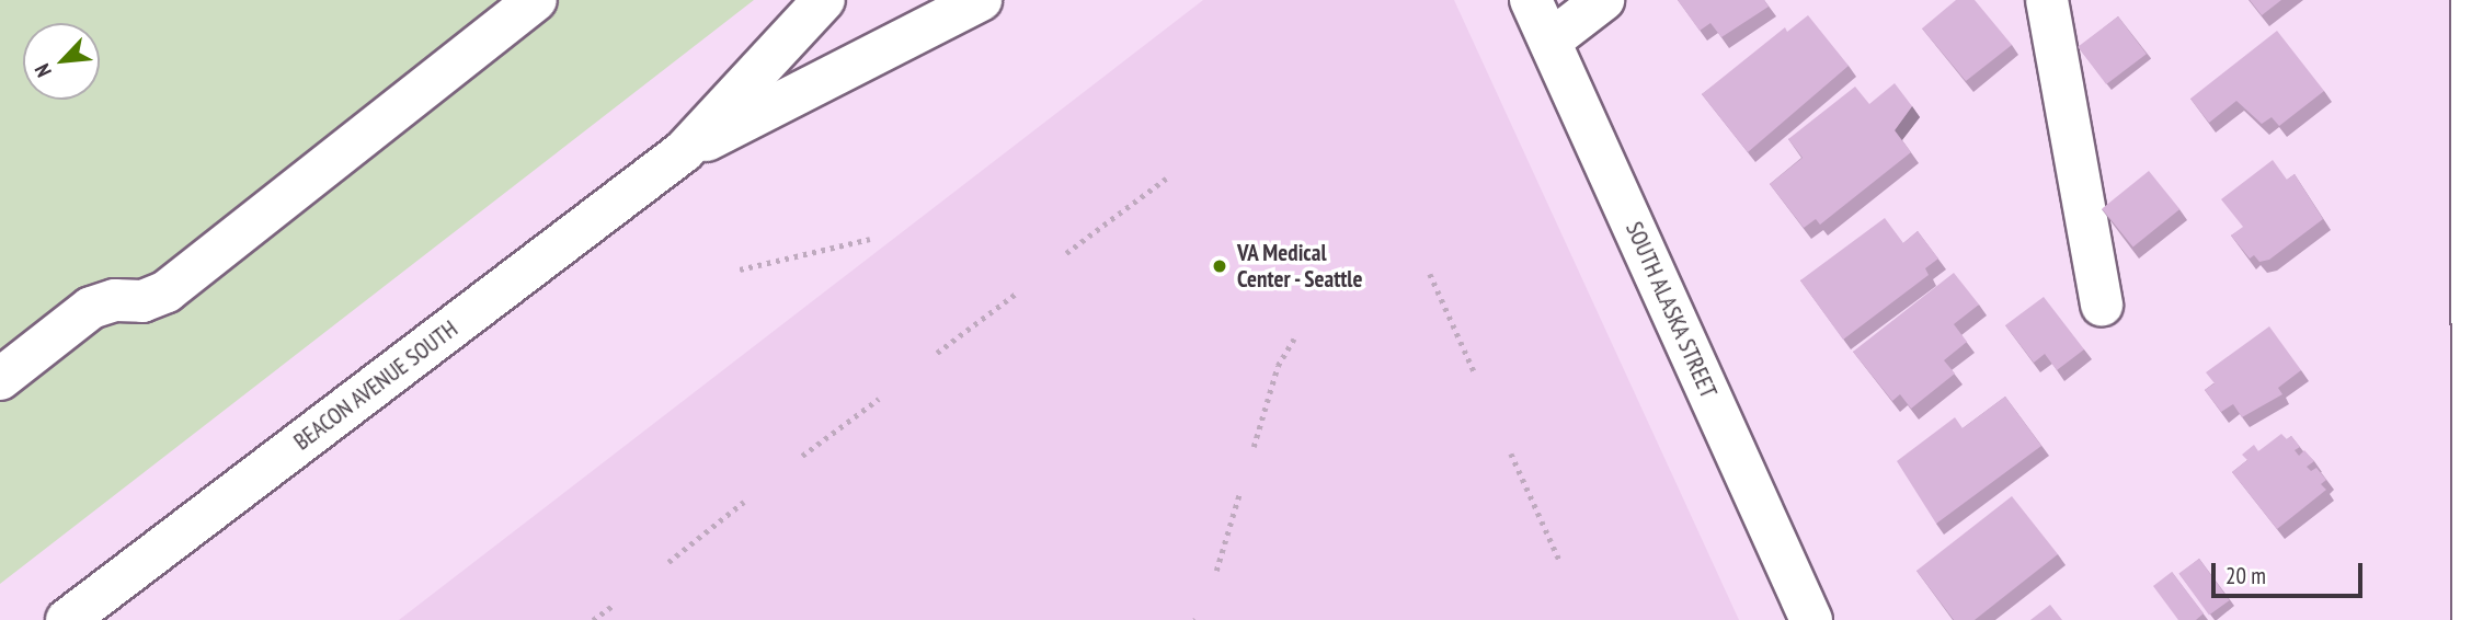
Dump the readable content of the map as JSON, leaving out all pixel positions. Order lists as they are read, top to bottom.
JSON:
{
  "streets": {
    "main road": ["SOUTH ALASKA STREET", "BEACON AVENUE SOUTH"]
  },
  "places": ["VA Medical Center - Seattle"],
  "scale_bar": "20 m",
  "north": "bottom left"
}
